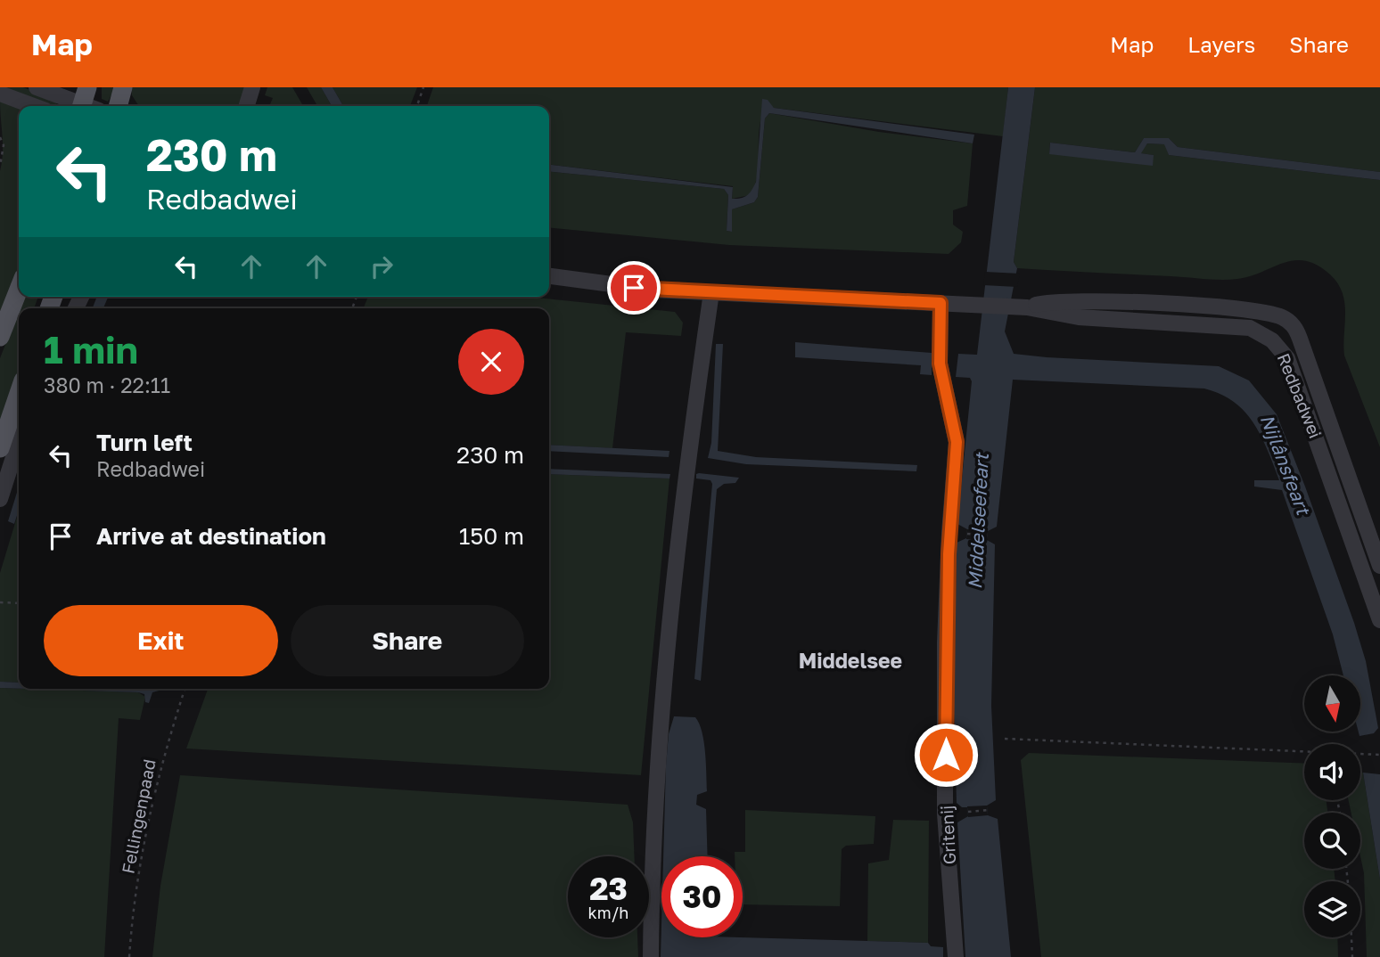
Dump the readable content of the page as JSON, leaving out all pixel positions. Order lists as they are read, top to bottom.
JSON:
{
  "streets": {
    "street": ["Redbadwei", "Gritenij"],
    "path": ["Fellingenpaad"]
  },
  "crossings": [
    ["Redbadwei", "Gritenij"]
  ],
  "districts": ["Middelsee"],
  "water": ["Nijlânsfeart", "Middelseefeart"],
  "north": "bottom",
  "page": {
    "header": "Map",
    "nav": ["Map", "Layers", "Share"],
    "turn": ["230 m", "Redbadwei"],
    "heading": ["1 min", "380 m · 22:11"],
    "list": [
      {
        "name": "Turn left",
        "note": "Redbadwei",
        "value": "230 m"
      },
      {
        "name": "Arrive at destination",
        "value": "150 m"
      }
    ],
    "buttons": ["Exit", "Share"],
    "speed": "23 km/h",
    "limit": "30"
  }
}
